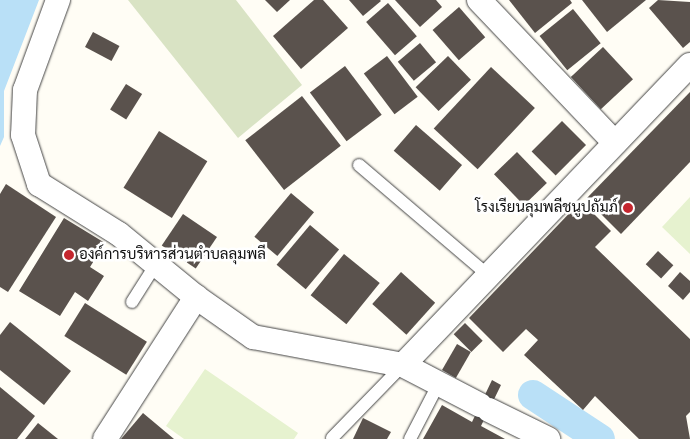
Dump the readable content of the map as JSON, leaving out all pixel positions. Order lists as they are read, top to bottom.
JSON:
{
  "places": ["โรงเรียนลุมพลีชนูปถัมภ์", "องค์การบริหารส่วนตำบลลุมพลี"]
}
